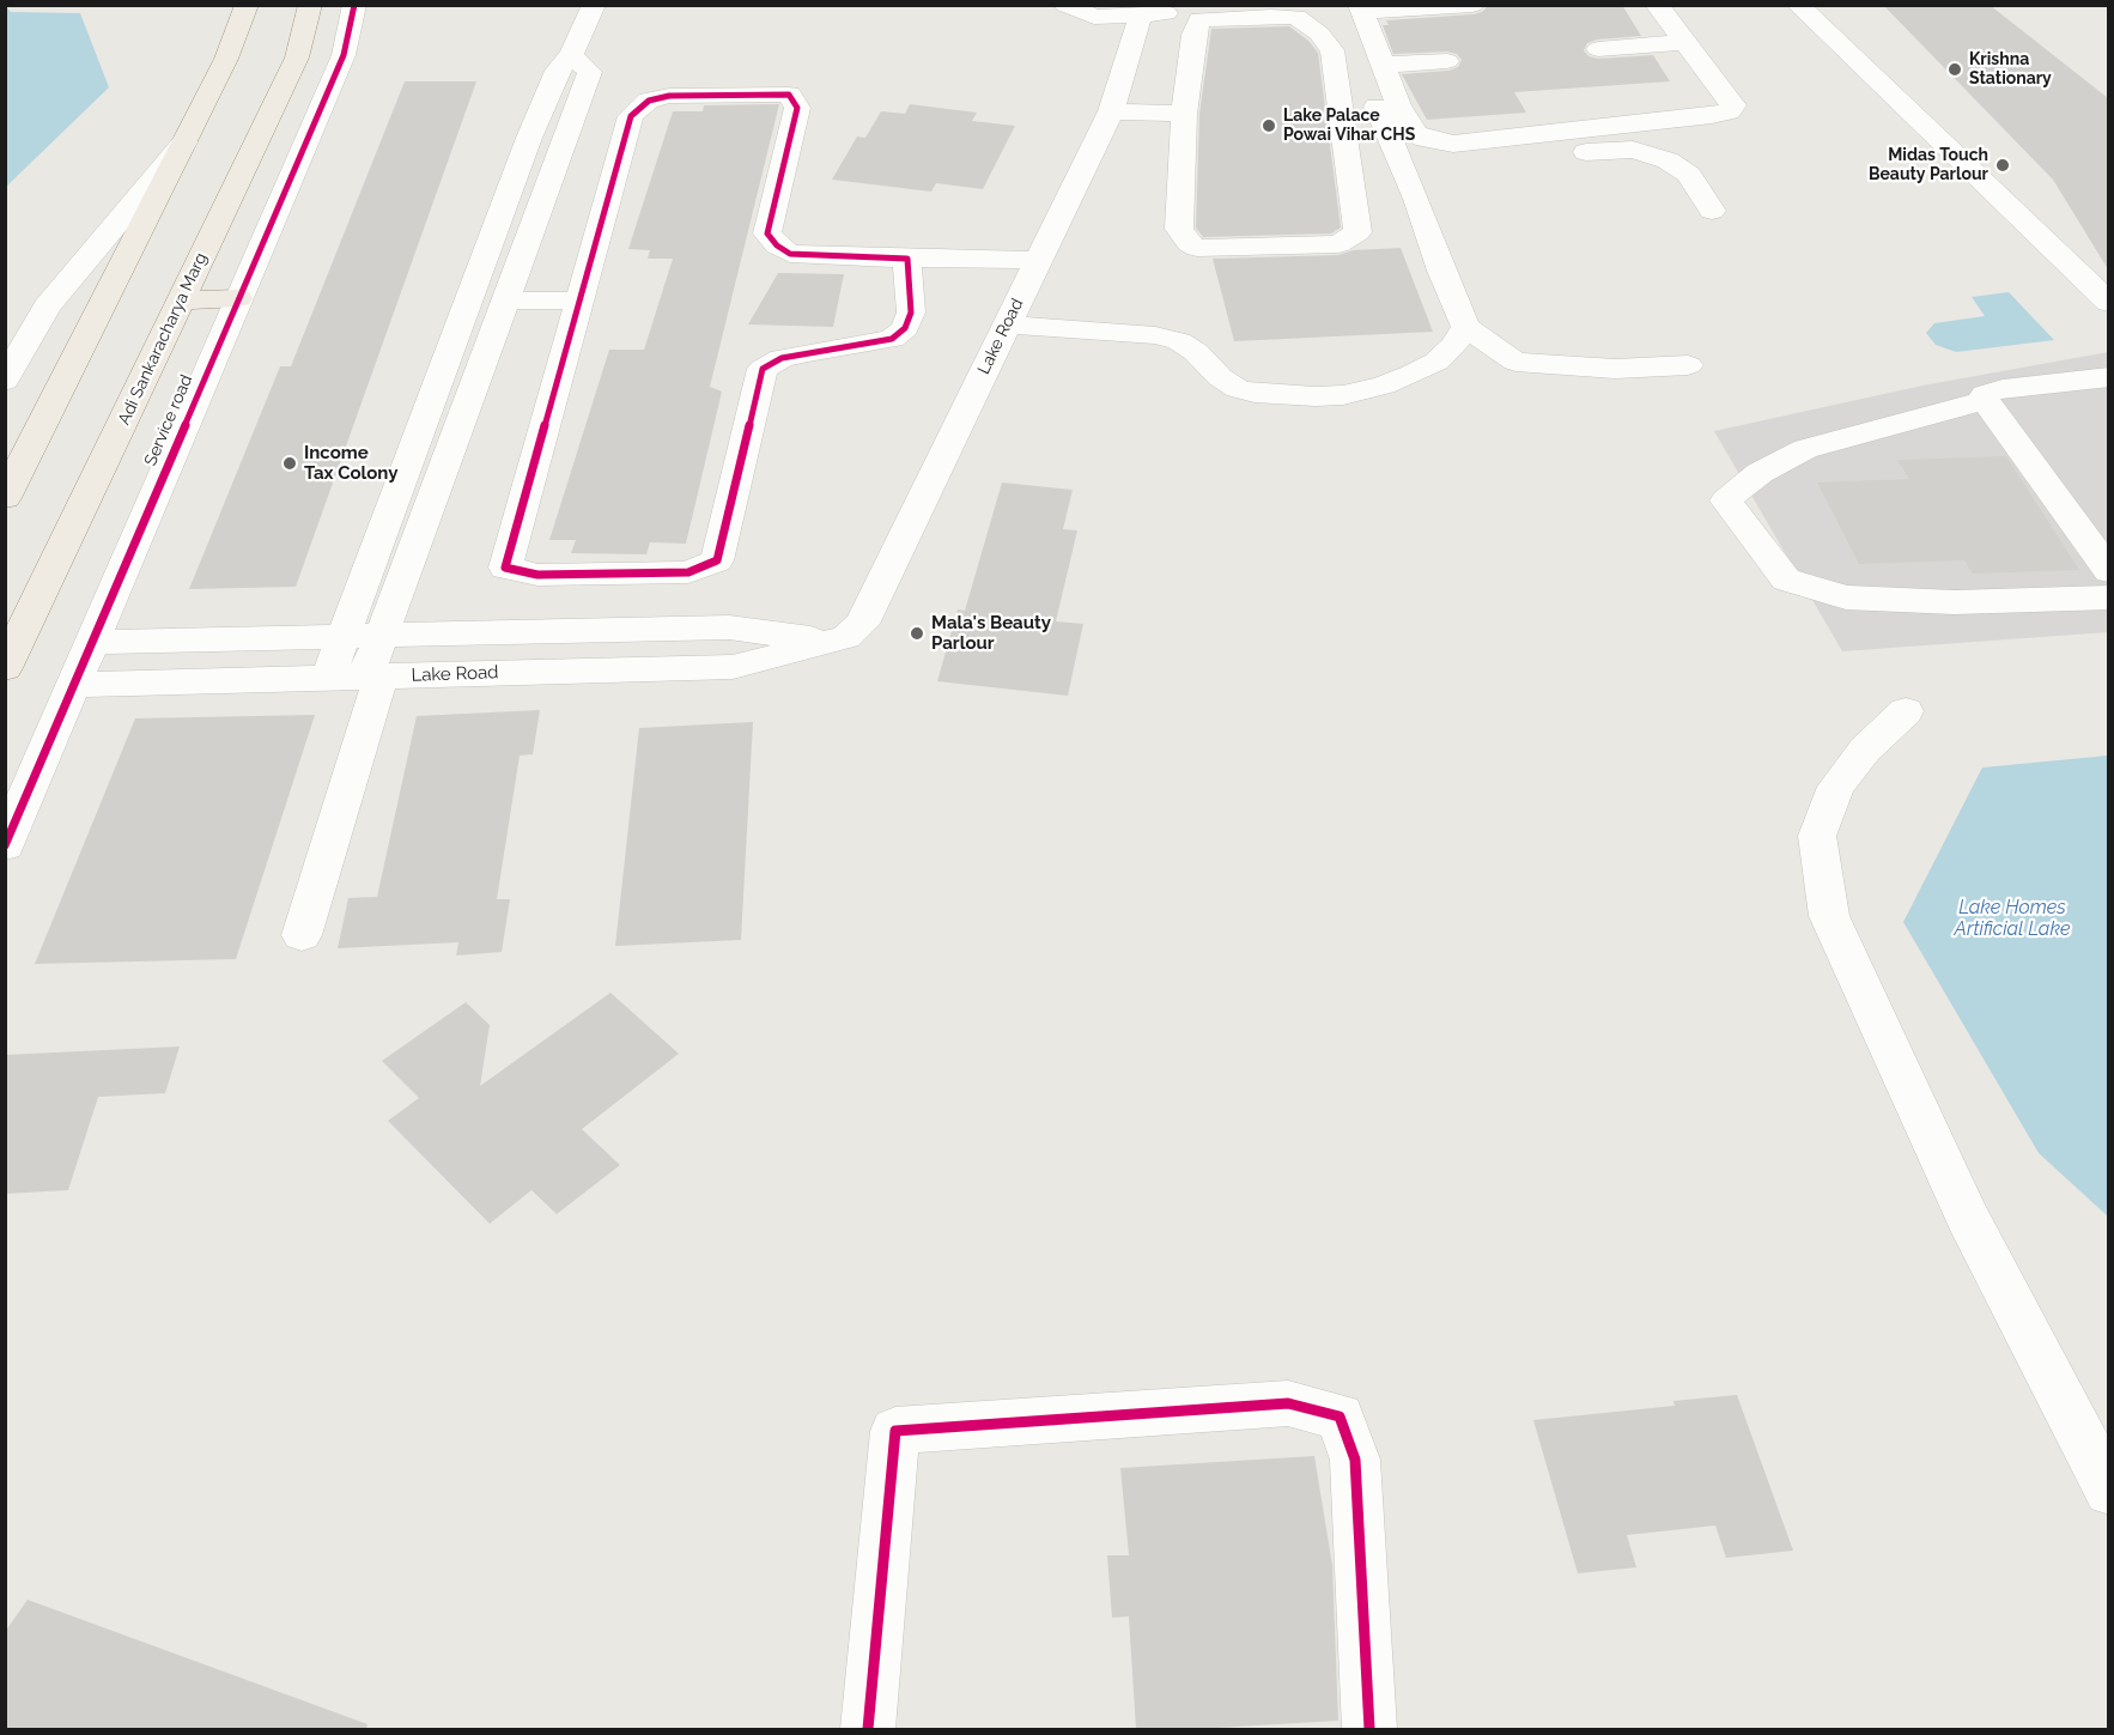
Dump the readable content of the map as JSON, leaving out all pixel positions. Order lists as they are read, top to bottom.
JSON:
{
  "streets": {
    "main road": ["Adi Sankaracharya Marg"],
    "street": ["Lake Road", "Service road"]
  },
  "crossings": [
    ["Lake Road", "Service road"]
  ],
  "water": ["Lake Homes Artificial Lake"],
  "places": [
    "Krishna Stationary",
    "Lake Palace Powai Vihar CHS",
    "Midas Touch Beauty Parlour",
    "Income Tax Colony",
    "Mala's Beauty Parlour"
  ]
}
